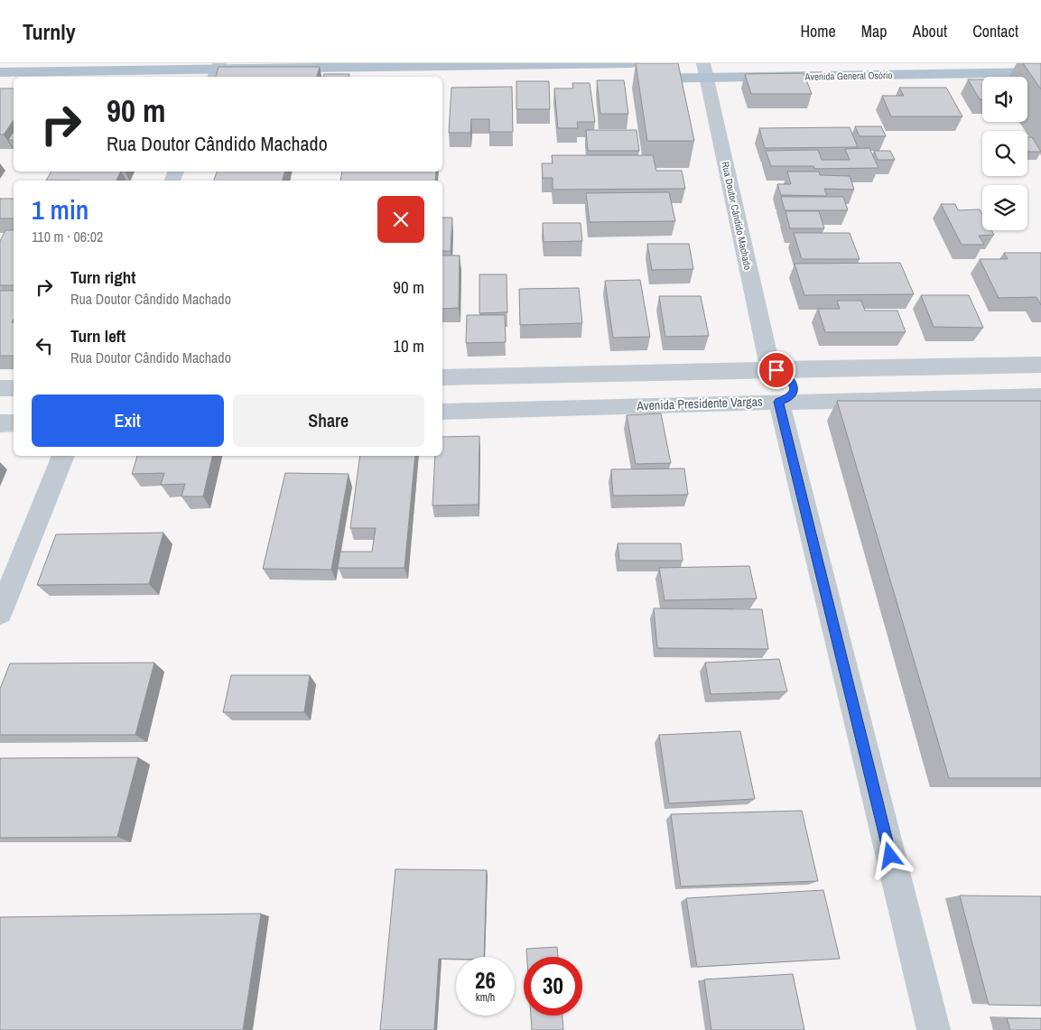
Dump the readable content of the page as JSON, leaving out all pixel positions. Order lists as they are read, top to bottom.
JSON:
{
  "streets": {
    "main road": ["Avenida General Osório"],
    "street": ["Rua Doutor Cândido Machado", "Avenida Presidente Vargas"]
  },
  "crossings": [
    ["Avenida General Osório", "Rua Doutor Cândido Machado"]
  ],
  "page": {
    "header": "Turnly",
    "nav": [
      "Home",
      "Map",
      "About",
      "Contact"
    ],
    "turn": ["90 m", "Rua Doutor Cândido Machado"],
    "heading": ["1 min", "110 m · 06:02"],
    "list": [
      {
        "name": "Turn right",
        "note": "Rua Doutor Cândido Machado",
        "value": "90 m"
      },
      {
        "name": "Turn left",
        "note": "Rua Doutor Cândido Machado",
        "value": "10 m"
      }
    ],
    "buttons": ["Exit", "Share"],
    "speed": "26 km/h",
    "limit": "30"
  }
}
